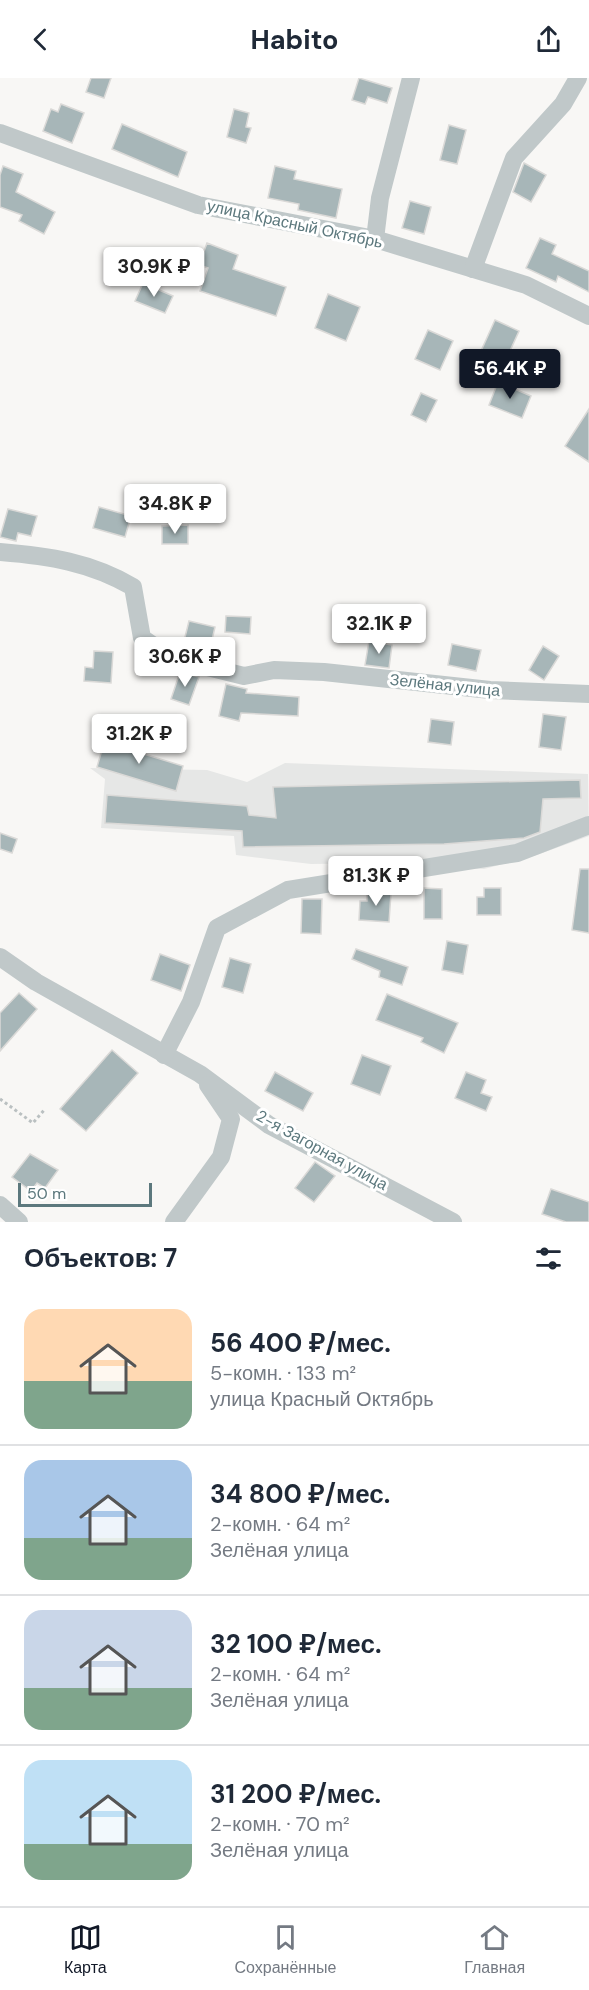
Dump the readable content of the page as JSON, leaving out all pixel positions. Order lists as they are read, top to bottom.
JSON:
{
  "streets": {
    "street": ["улица Красный Октябрь", "Зелёная улица", "2-я Загорная улица"]
  },
  "scale_bar": "50 m",
  "page": {
    "header": "Habito",
    "price": [
      "30.9K ₽",
      "56.4K ₽",
      "34.8K ₽",
      "32.1K ₽",
      "30.6K ₽",
      "31.2K ₽",
      "81.3K ₽"
    ],
    "scale": "50 m",
    "heading": "Объектов: 7",
    "list": [
      {
        "name": "56 400 ₽/мес.",
        "note": "5-комн. · 133 m² · улица Красный Октябрь"
      },
      {
        "name": "34 800 ₽/мес.",
        "note": "2-комн. · 64 m² · Зелёная улица"
      },
      {
        "name": "32 100 ₽/мес.",
        "note": "2-комн. · 64 m² · Зелёная улица"
      },
      {
        "name": "31 200 ₽/мес.",
        "note": "2-комн. · 70 m² · Зелёная улица"
      }
    ],
    "tabs": ["Карта", "Сохранённые", "Главная"]
  }
}
